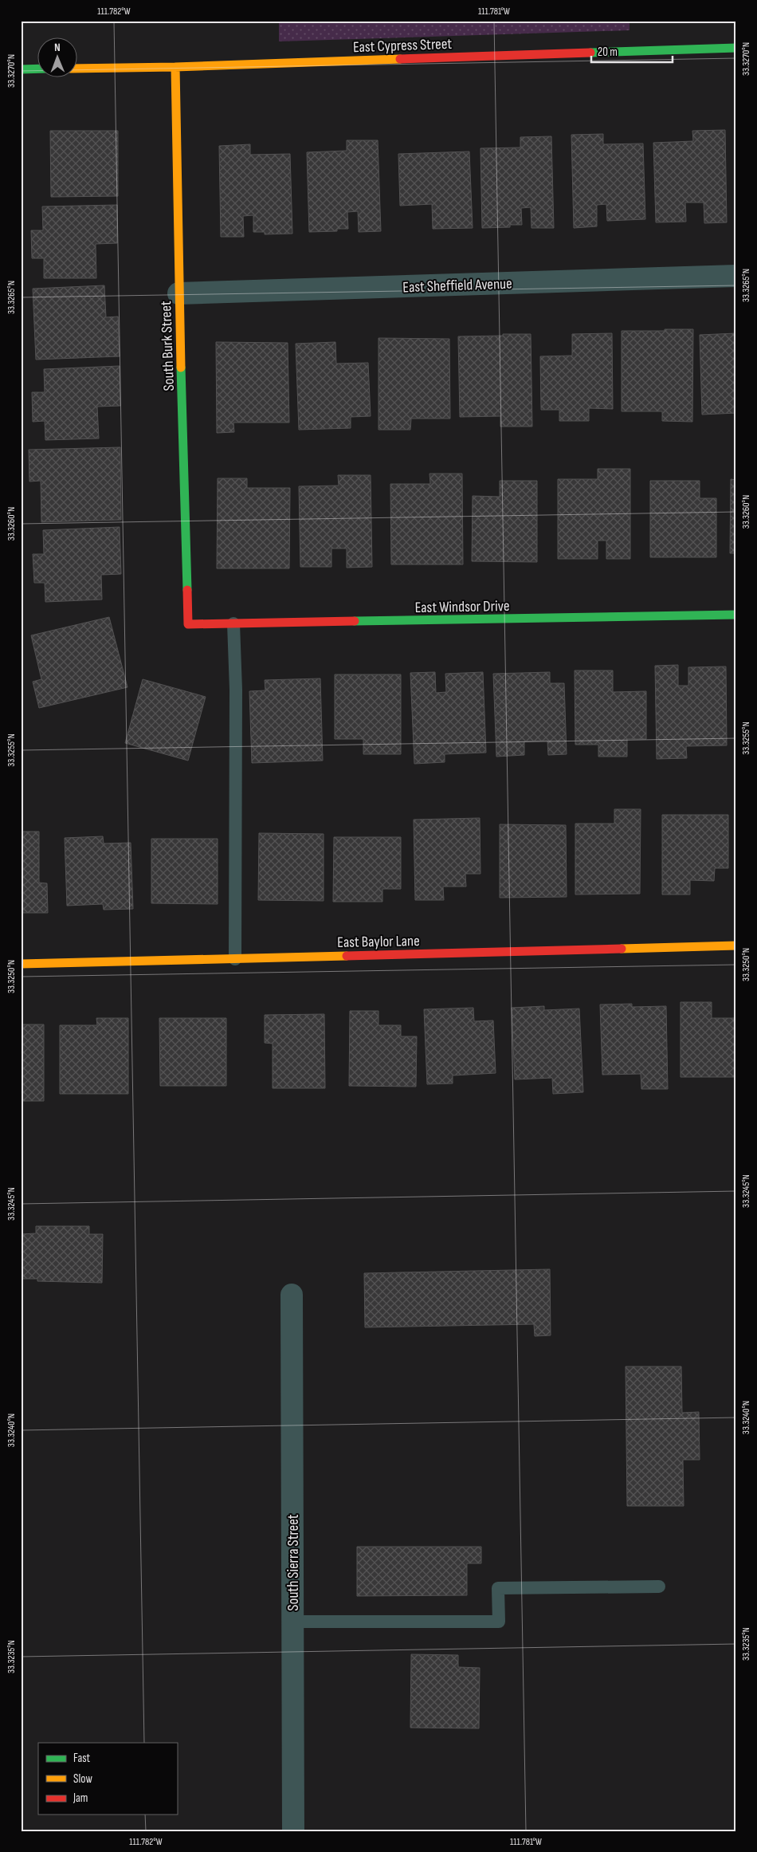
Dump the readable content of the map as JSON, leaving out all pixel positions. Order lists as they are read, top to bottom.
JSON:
{
  "streets": {
    "street": [
      "East Cypress Street",
      "East Sheffield Avenue",
      "South Burk Street",
      "East Windsor Drive",
      "East Baylor Lane",
      "South Sierra Street"
    ]
  },
  "crossings": [
    ["East Cypress Street", "South Burk Street"],
    ["East Sheffield Avenue", "South Burk Street"],
    ["South Burk Street", "East Windsor Drive"]
  ],
  "legend": ["Fast", "Slow", "Jam"],
  "scale_bar": "20 m",
  "north": "top",
  "coordinates": [
    "111.782°W",
    "111.781°W",
    "33.3270°N",
    "33.3265°N",
    "33.3260°N",
    "33.3255°N",
    "33.3250°N",
    "33.3245°N",
    "33.3240°N",
    "33.3235°N"
  ]
}
